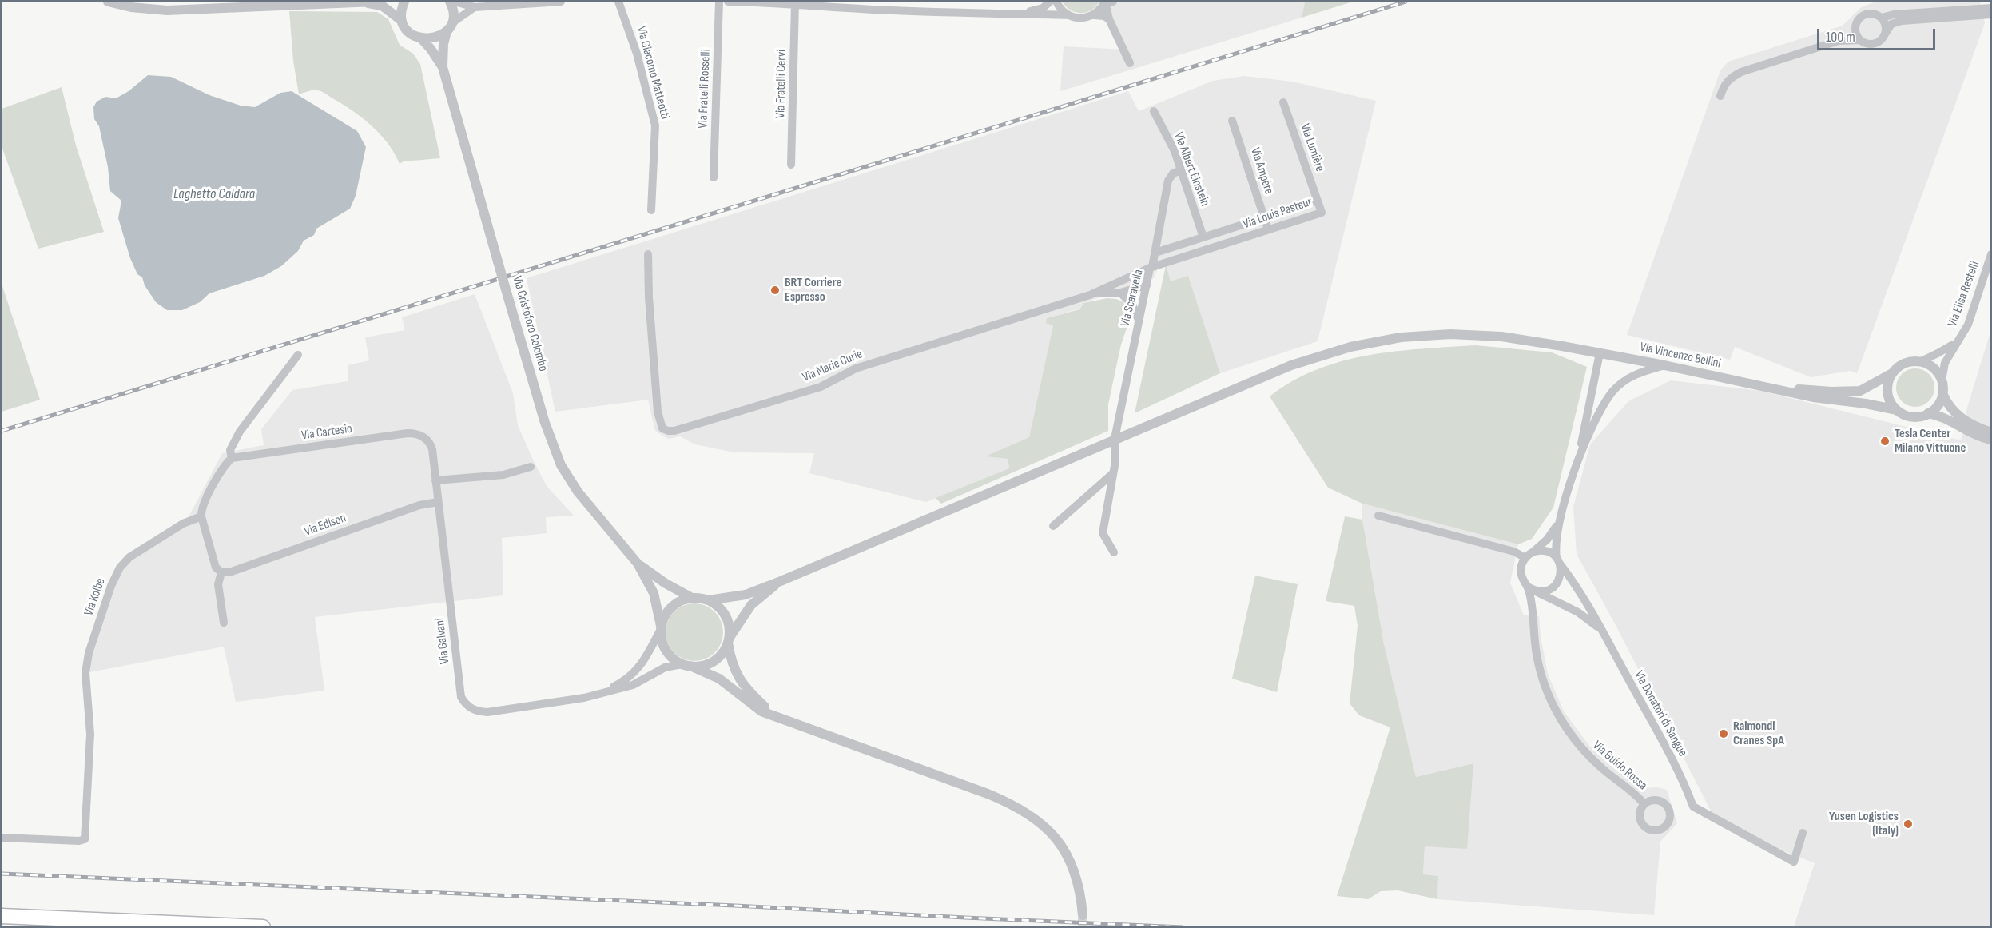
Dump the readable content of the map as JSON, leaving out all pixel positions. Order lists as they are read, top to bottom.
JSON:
{
  "streets": {
    "street": [
      "Via Giacomo Matteotti",
      "Via Fratelli Cervi",
      "Via Fratelli Rosselli",
      "Via Lumière",
      "Via Albert Einstein",
      "Via Ampère",
      "Via Louis Pasteur",
      "Via Elisa Restelli",
      "Via Scaravella",
      "Via Cristoforo Colombo",
      "Via Vincenzo Bellini",
      "Via Marie Curie",
      "Via Cartesio",
      "Via Edison",
      "Via Kolbe",
      "Via Galvani",
      "Via Donatori di Sangue",
      "Via Guido Rossa"
    ]
  },
  "crossings": [
    ["Via Lumière", "Via Louis Pasteur"],
    ["Via Albert Einstein", "Via Louis Pasteur"],
    ["Via Albert Einstein", "Via Scaravella"],
    ["Via Ampère", "Via Louis Pasteur"],
    ["Via Louis Pasteur", "Via Scaravella"],
    ["Via Louis Pasteur", "Via Marie Curie"],
    ["Via Elisa Restelli", "Via Vincenzo Bellini"],
    ["Via Scaravella", "Via Vincenzo Bellini"],
    ["Via Scaravella", "Via Marie Curie"],
    ["Via Cristoforo Colombo", "Via Galvani"],
    ["Via Cartesio", "Via Galvani"],
    ["Via Edison", "Via Galvani"],
    ["Via Donatori di Sangue", "Via Guido Rossa"]
  ],
  "water": ["Laghetto Caldara"],
  "places": [
    "BRT Corriere Espresso",
    "Tesla Center Milano Vittuone",
    "Raimondi Cranes SpA",
    "Yusen Logistics (Italy)"
  ],
  "scale_bar": "100 m"
}
